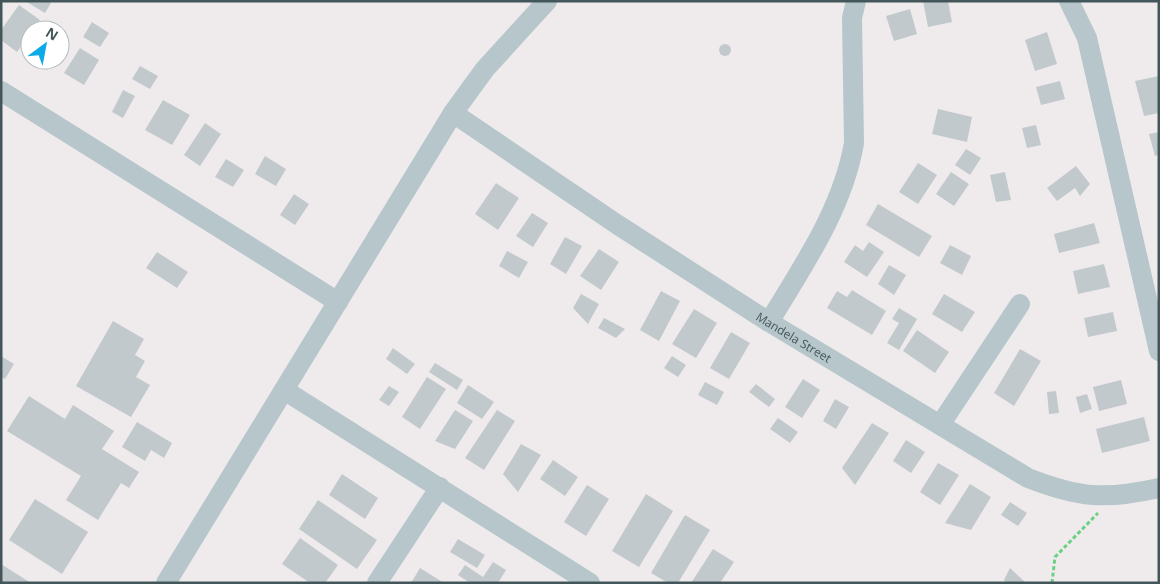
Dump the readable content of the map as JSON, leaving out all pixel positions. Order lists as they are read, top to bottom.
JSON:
{
  "streets": {
    "street": ["Mandela Street"]
  },
  "north": "top right"
}
